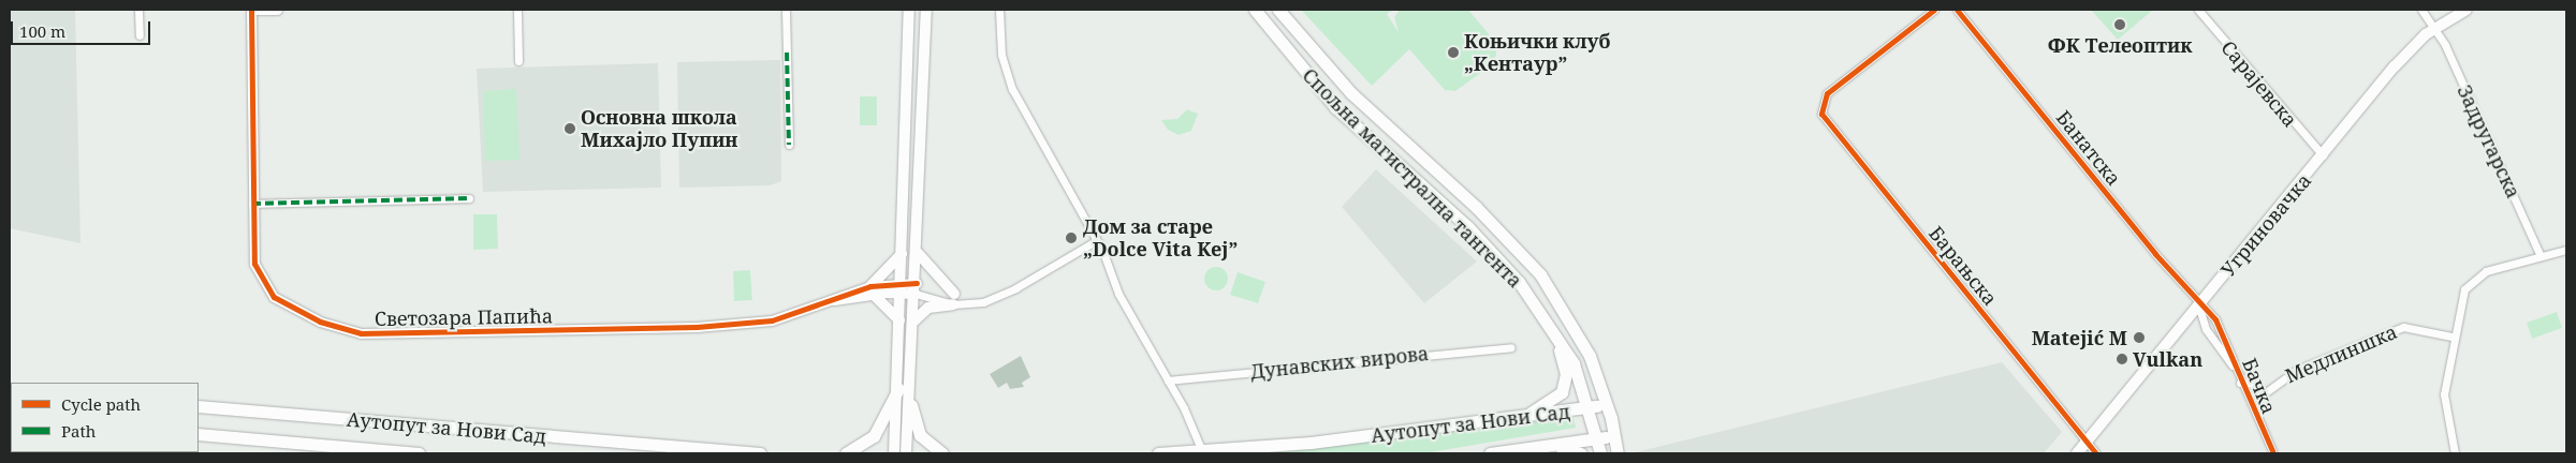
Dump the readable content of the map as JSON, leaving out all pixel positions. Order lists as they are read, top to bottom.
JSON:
{
  "streets": {
    "main road": ["Спољна магистрална тангента", "Угриновачка", "Аутопут за Нови Сад"],
    "street": [
      "Сарајевска",
      "Задругарска",
      "Банатска",
      "Барањска",
      "Светозара Папића",
      "Медлиншка",
      "Дунавских вирова",
      "Бачка"
    ]
  },
  "crossings": [
    ["Сарајевска", "Угриновачка"],
    ["Задругарска", "Угриновачка"],
    ["Банатска", "Угриновачка"],
    ["Банатска", "Бачка"],
    ["Спољна магистрална тангента", "Аутопут за Нови Сад"],
    ["Угриновачка", "Барањска"],
    ["Угриновачка", "Бачка"],
    ["Медлиншка", "Бачка"]
  ],
  "places": [
    "ФК Телеоптик",
    "Коњички клуб „Кентаур”",
    "Основна школа Михајло Пупин",
    "Дом за старе „Dolce Vita Kej”",
    "Matejić M",
    "Vulkan"
  ],
  "legend": ["Cycle path", "Path"],
  "scale_bar": "100 m"
}
